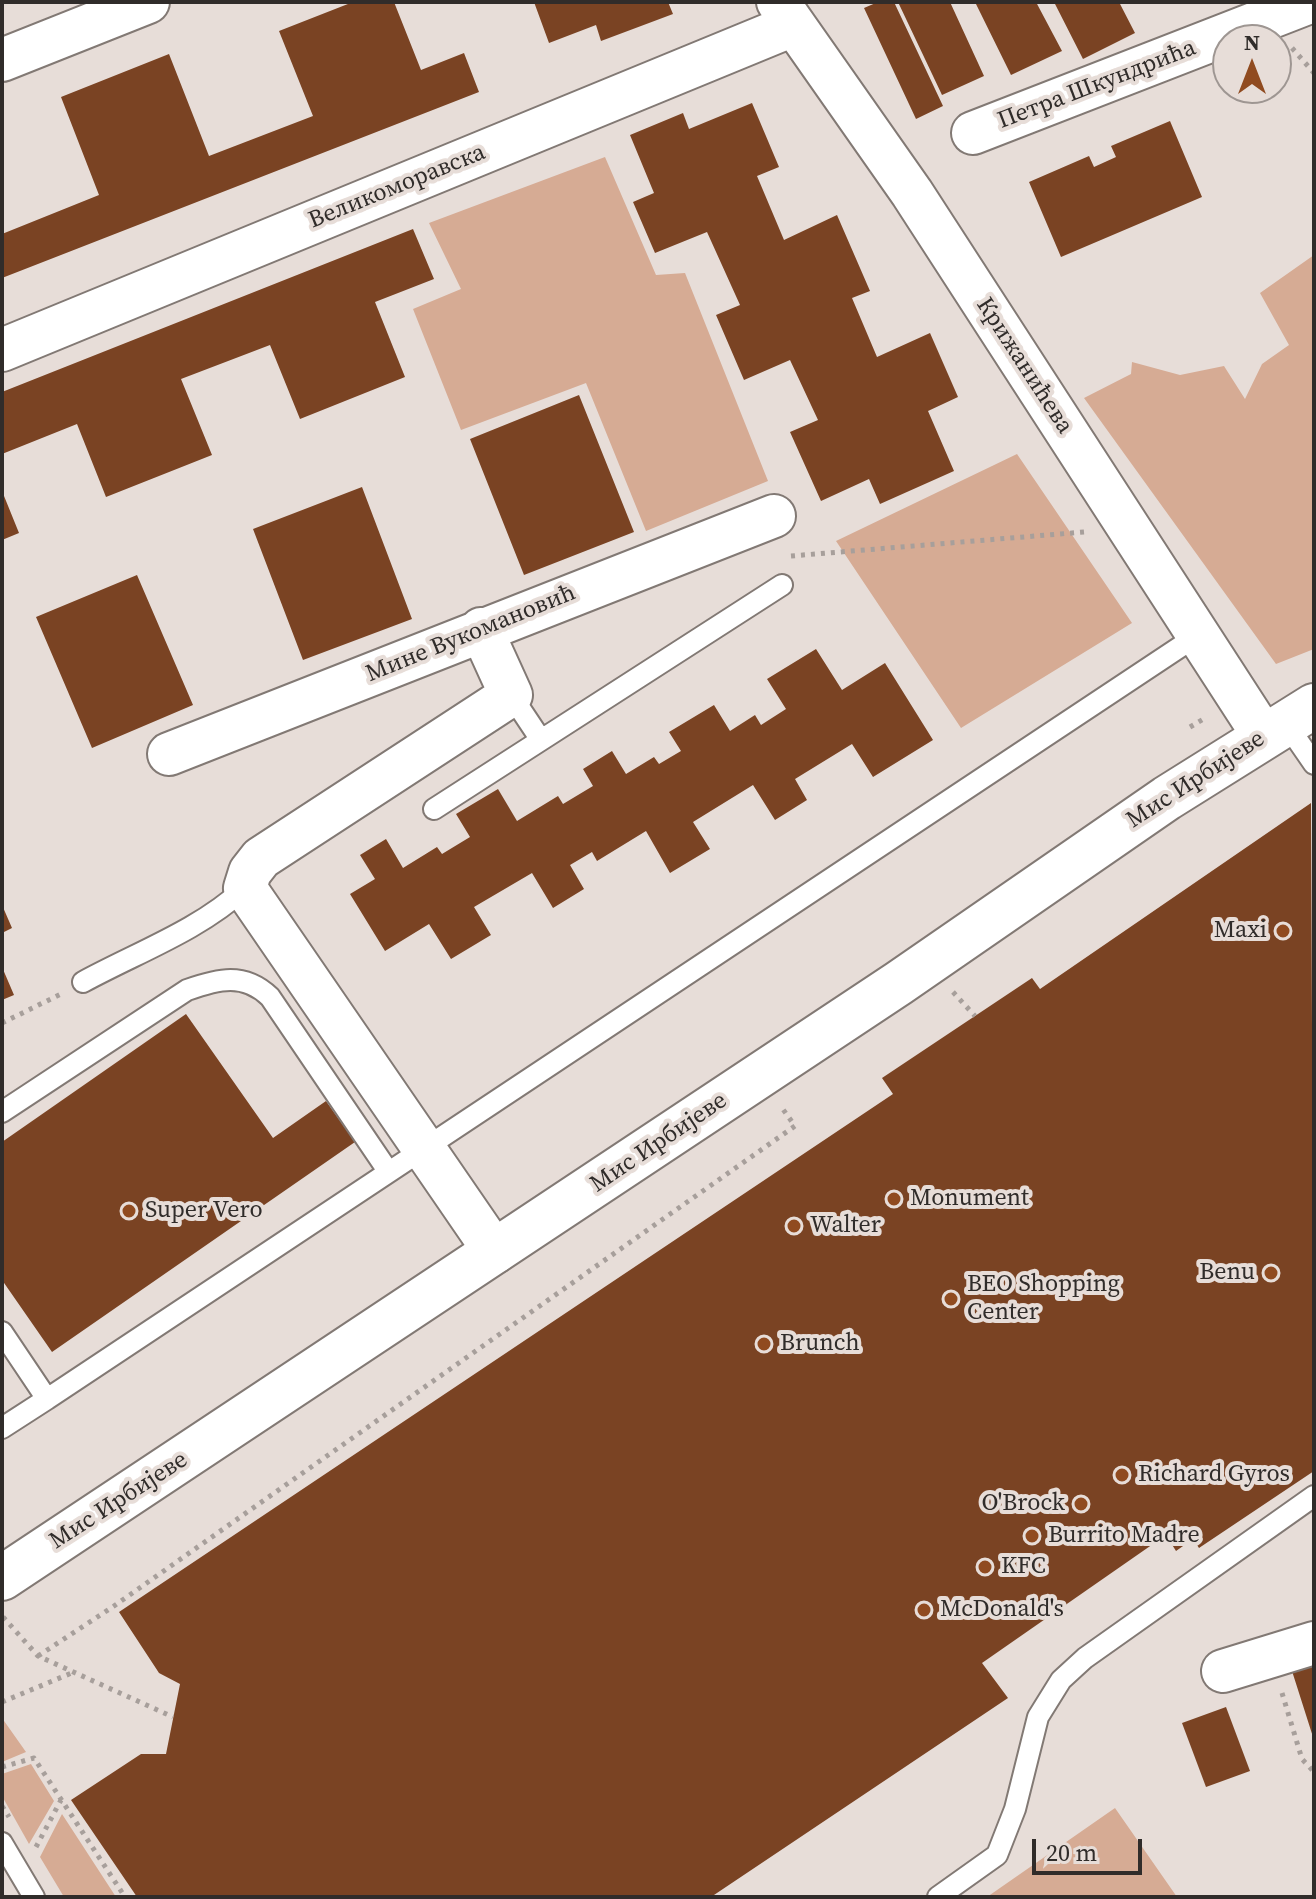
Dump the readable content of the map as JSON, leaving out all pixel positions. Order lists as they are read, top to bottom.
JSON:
{
  "streets": {
    "street": [
      "Петра Шкундрића",
      "Великоморавска",
      "Крижанићева",
      "Мине Вукомановић",
      "Мис Ирбијеве"
    ]
  },
  "crossings": [
    ["Великоморавска", "Крижанићева"],
    ["Крижанићева", "Мис Ирбијеве"]
  ],
  "places": [
    "Maxi",
    "Monument",
    "Super Vero",
    "Walter",
    "Benu",
    "BEO Shopping Center",
    "Brunch",
    "Richard Gyros",
    "O'Brock",
    "Burrito Madre",
    "KFC",
    "McDonald's"
  ],
  "scale_bar": "20 m",
  "north": "top"
}
